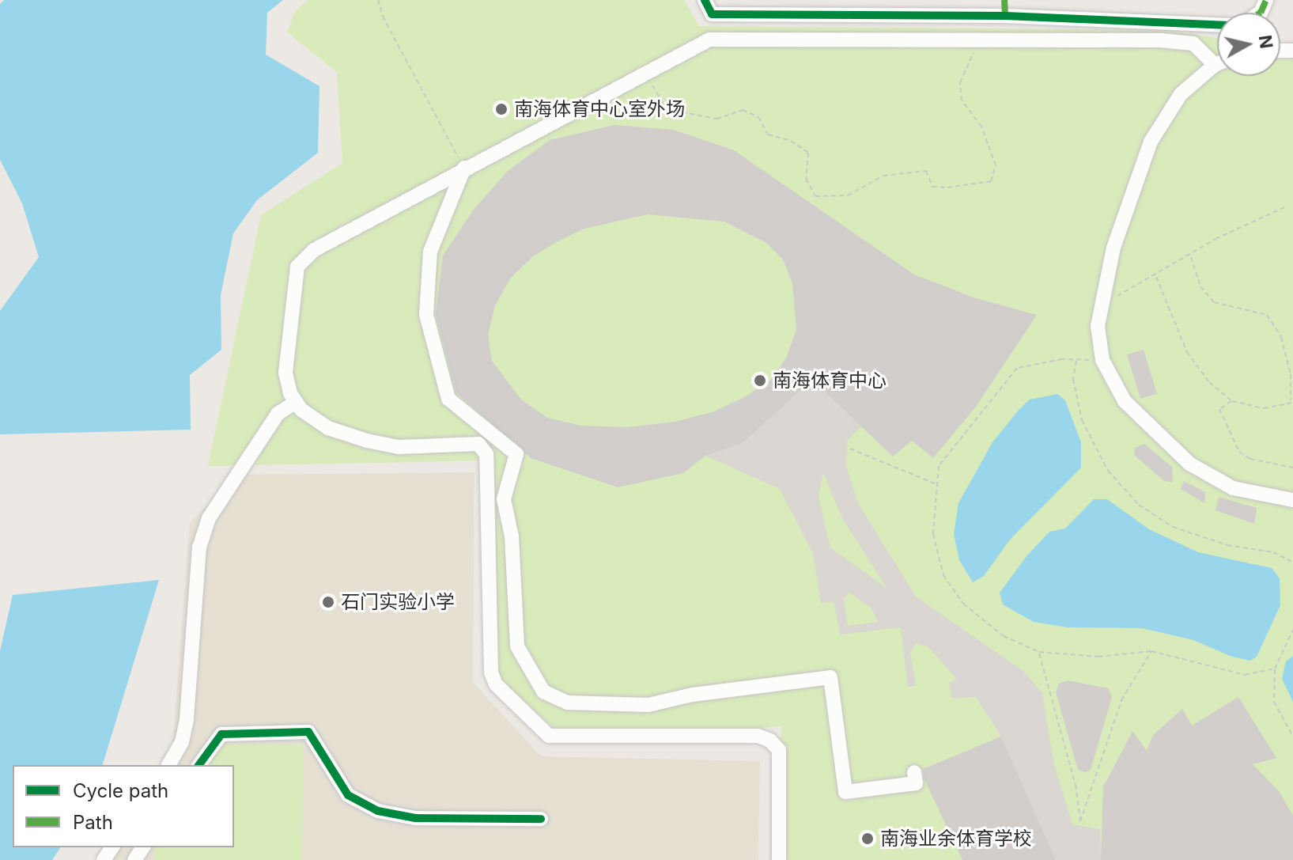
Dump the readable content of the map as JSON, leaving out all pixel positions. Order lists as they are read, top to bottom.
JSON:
{
  "places": [
    "南海体育中心室外场",
    "南海体育中心",
    "石门实验小学",
    "南海业余体育学校"
  ],
  "legend": ["Cycle path", "Path"],
  "north": "right"
}
